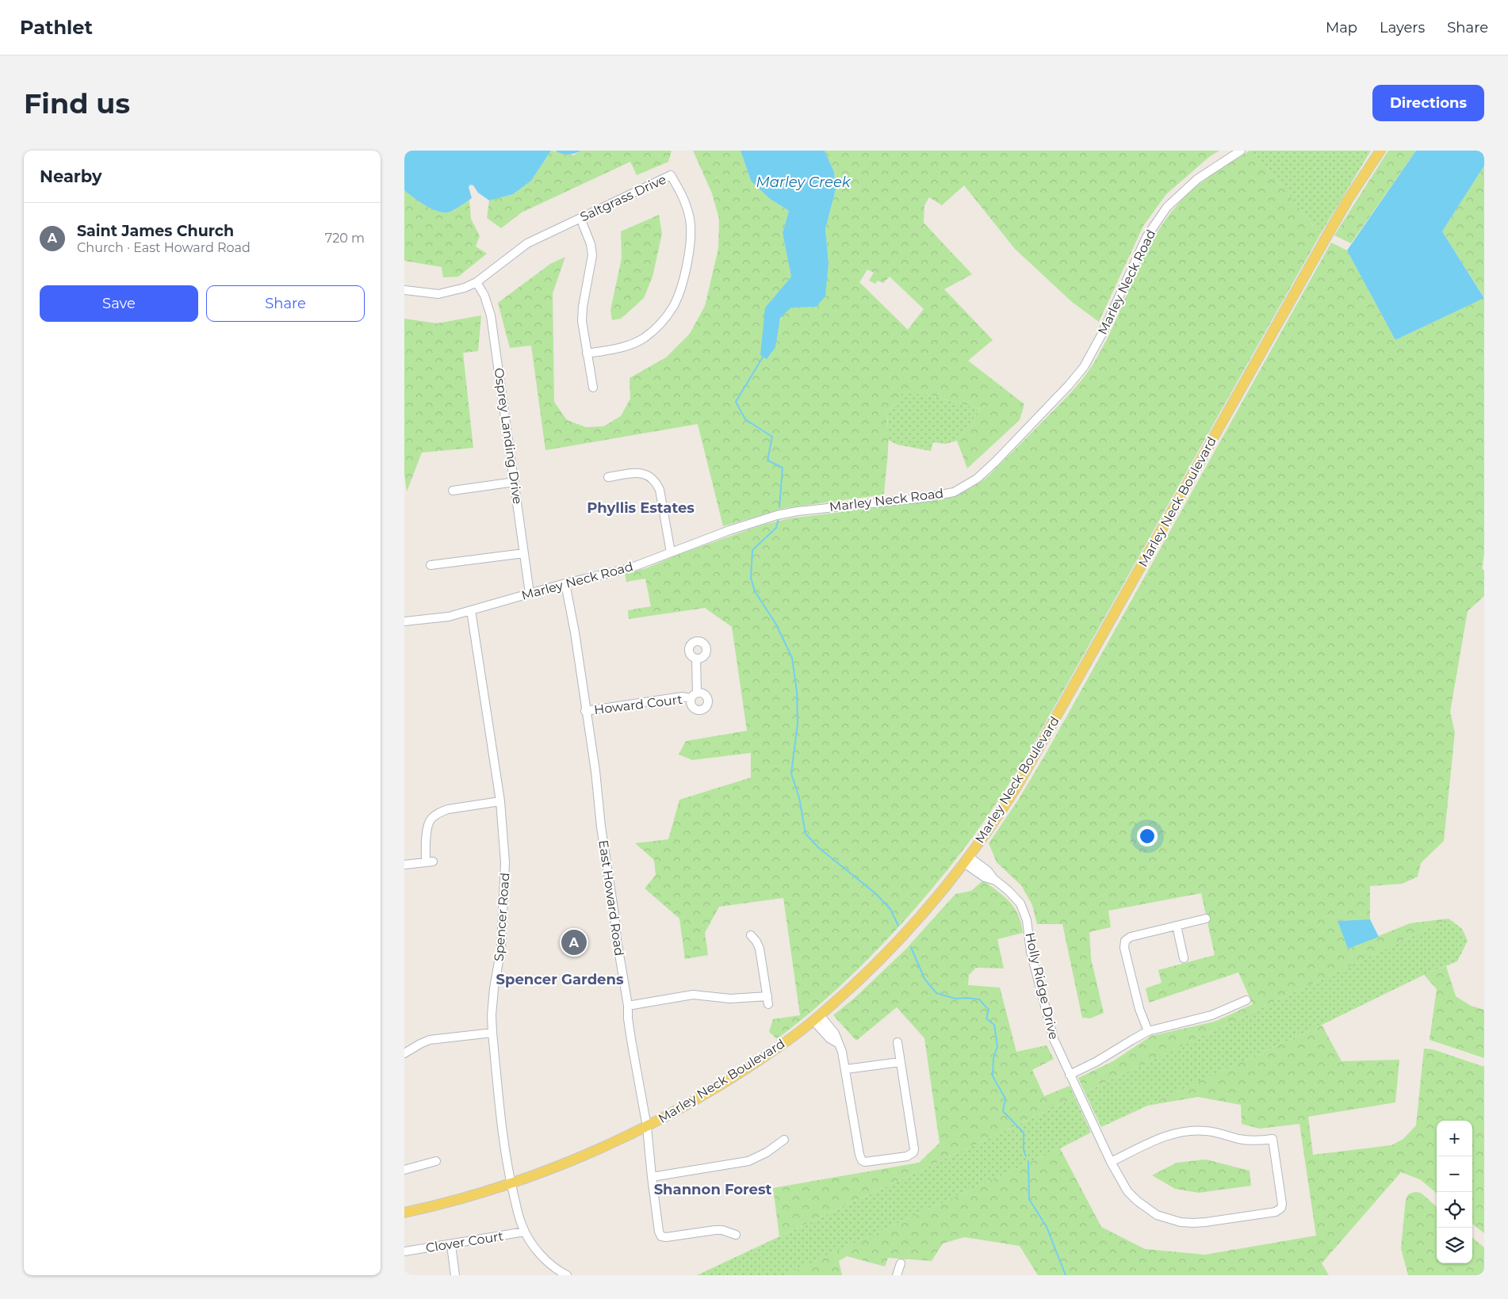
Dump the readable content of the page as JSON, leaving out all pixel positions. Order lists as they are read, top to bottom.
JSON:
{
  "streets": {
    "main road": ["Marley Neck Boulevard"],
    "street": [
      "Saltgrass Drive",
      "Marley Neck Road",
      "Osprey Landing Drive",
      "Howard Court",
      "East Howard Road",
      "Spencer Road",
      "Holly Ridge Drive",
      "Clover Court"
    ]
  },
  "crossings": [
    ["Saltgrass Drive", "Osprey Landing Drive"],
    ["Marley Neck Road", "Osprey Landing Drive"],
    ["Marley Neck Road", "East Howard Road"],
    ["Marley Neck Road", "Spencer Road"],
    ["Marley Neck Boulevard", "East Howard Road"],
    ["Marley Neck Boulevard", "Spencer Road"],
    ["Marley Neck Boulevard", "Holly Ridge Drive"],
    ["Howard Court", "East Howard Road"],
    ["Spencer Road", "Clover Court"]
  ],
  "districts": ["Phyllis Estates", "Spencer Gardens", "Shannon Forest"],
  "water": ["Marley Creek"],
  "page": {
    "header": "Pathlet",
    "nav": ["Map", "Layers", "Share"],
    "buttons": [
      "Directions",
      ["Save", "Share"]
    ],
    "title": "Find us",
    "heading": "Nearby",
    "list": [
      {
        "mark": "A",
        "name": "Saint James Church",
        "note": "Church · East Howard Road",
        "value": "720 m"
      }
    ],
    "pins": "A",
    "map_buttons": ["+", "−"]
  }
}
